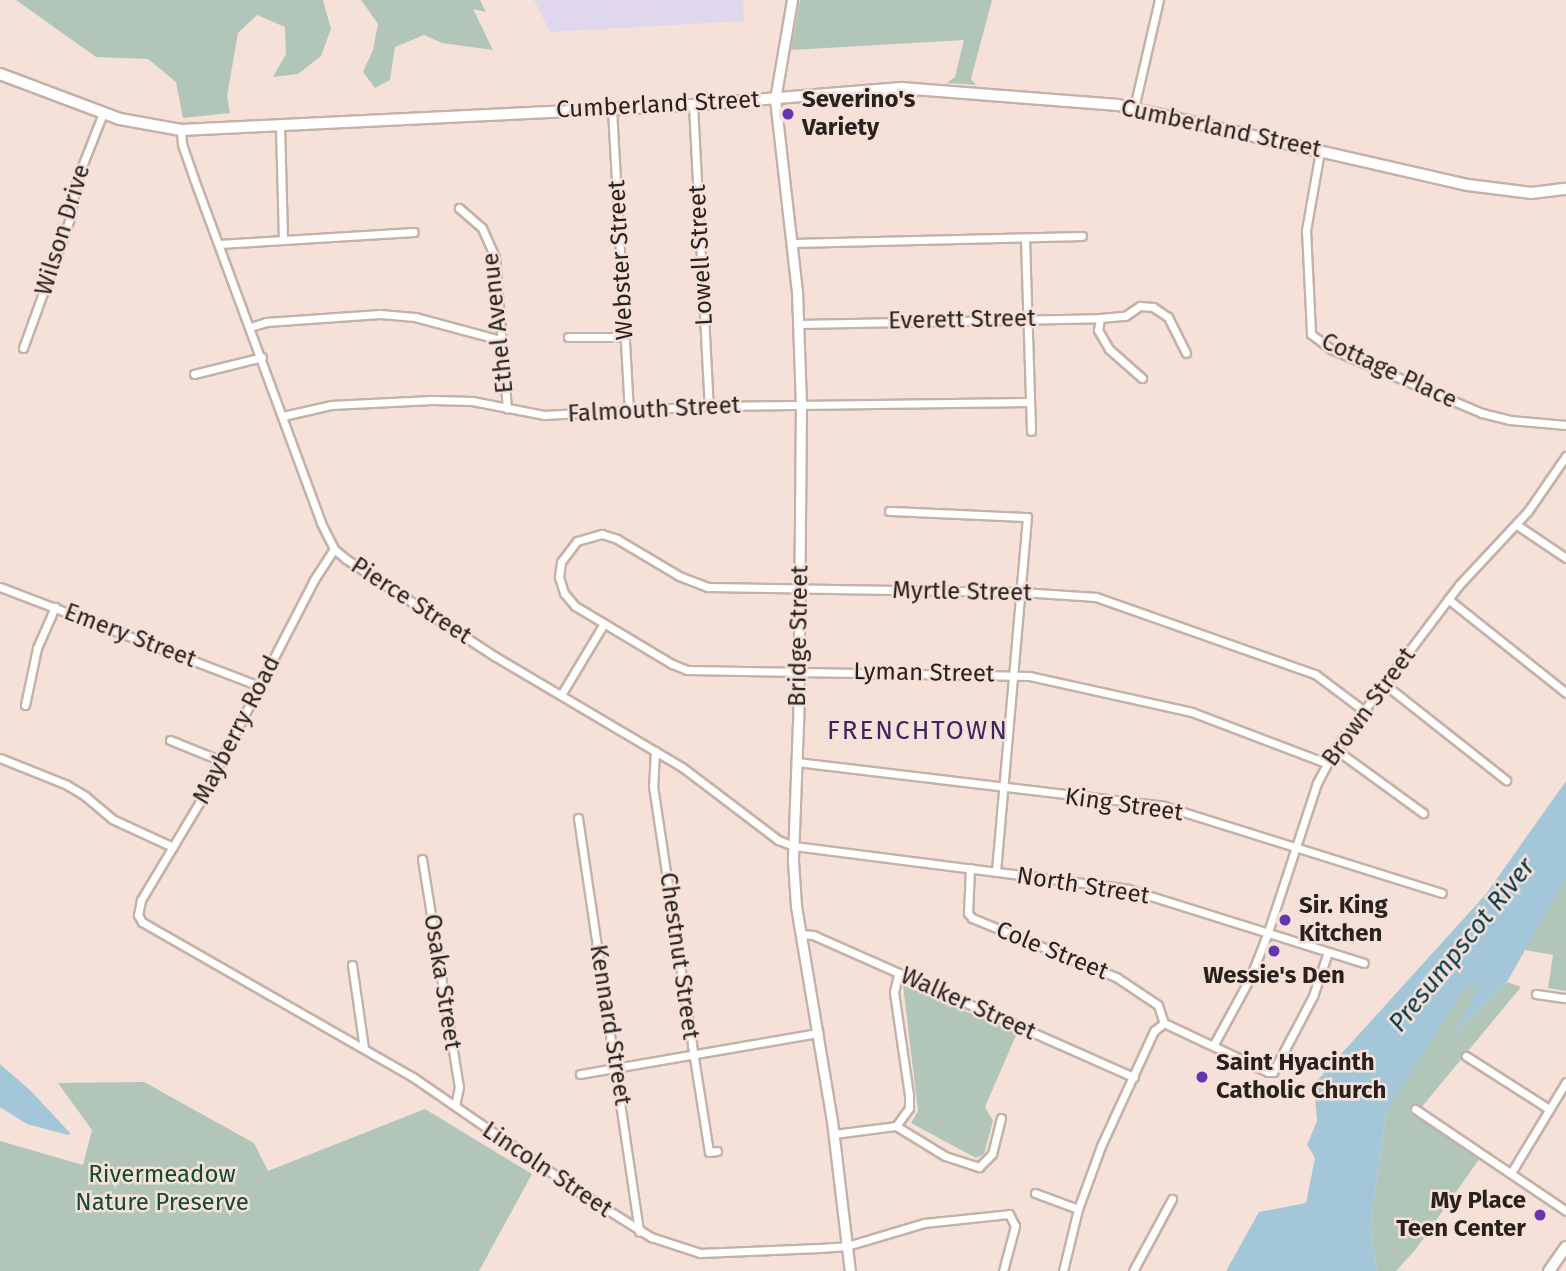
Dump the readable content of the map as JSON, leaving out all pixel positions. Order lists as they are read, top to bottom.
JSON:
{
  "streets": {
    "main road": ["Cumberland Street"],
    "street": [
      "Wilson Drive",
      "Lowell Street",
      "Webster Street",
      "Everett Street",
      "Ethel Avenue",
      "Cottage Place",
      "Falmouth Street",
      "Myrtle Street",
      "Pierce Street",
      "Emery Street",
      "Bridge Street",
      "Lyman Street",
      "Brown Street",
      "Mayberry Road",
      "King Street",
      "North Street",
      "Cole Street",
      "Chestnut Street",
      "Osaka Street",
      "Walker Street",
      "Kennard Street",
      "Lincoln Street"
    ]
  },
  "crossings": [
    ["Cumberland Street", "Wilson Drive"],
    ["Cumberland Street", "Lowell Street"],
    ["Cumberland Street", "Webster Street"],
    ["Cumberland Street", "Cottage Place"],
    ["Cumberland Street", "Pierce Street"],
    ["Cumberland Street", "Bridge Street"],
    ["Lowell Street", "Falmouth Street"],
    ["Webster Street", "Falmouth Street"],
    ["Everett Street", "Bridge Street"],
    ["Ethel Avenue", "Falmouth Street"],
    ["Falmouth Street", "Pierce Street"],
    ["Falmouth Street", "Bridge Street"],
    ["Myrtle Street", "Bridge Street"],
    ["Myrtle Street", "Lyman Street"],
    ["Myrtle Street", "Brown Street"],
    ["Pierce Street", "Bridge Street"],
    ["Pierce Street", "Mayberry Road"],
    ["Pierce Street", "North Street"],
    ["Pierce Street", "Chestnut Street"],
    ["Emery Street", "Mayberry Road"],
    ["Bridge Street", "Lyman Street"],
    ["Bridge Street", "King Street"],
    ["Bridge Street", "North Street"],
    ["Bridge Street", "Walker Street"],
    ["Bridge Street", "Lincoln Street"],
    ["Lyman Street", "Brown Street"],
    ["Brown Street", "King Street"],
    ["Brown Street", "North Street"],
    ["Mayberry Road", "Lincoln Street"],
    ["North Street", "Cole Street"],
    ["Osaka Street", "Lincoln Street"],
    ["Kennard Street", "Lincoln Street"]
  ],
  "districts": ["FRENCHTOWN"],
  "water": ["Presumpscot River"],
  "parks": ["Rivermeadow Nature Preserve"],
  "places": [
    "Severino's Variety",
    "Sir. King Kitchen",
    "Wessie's Den",
    "Saint Hyacinth Catholic Church",
    "My Place Teen Center"
  ]
}
